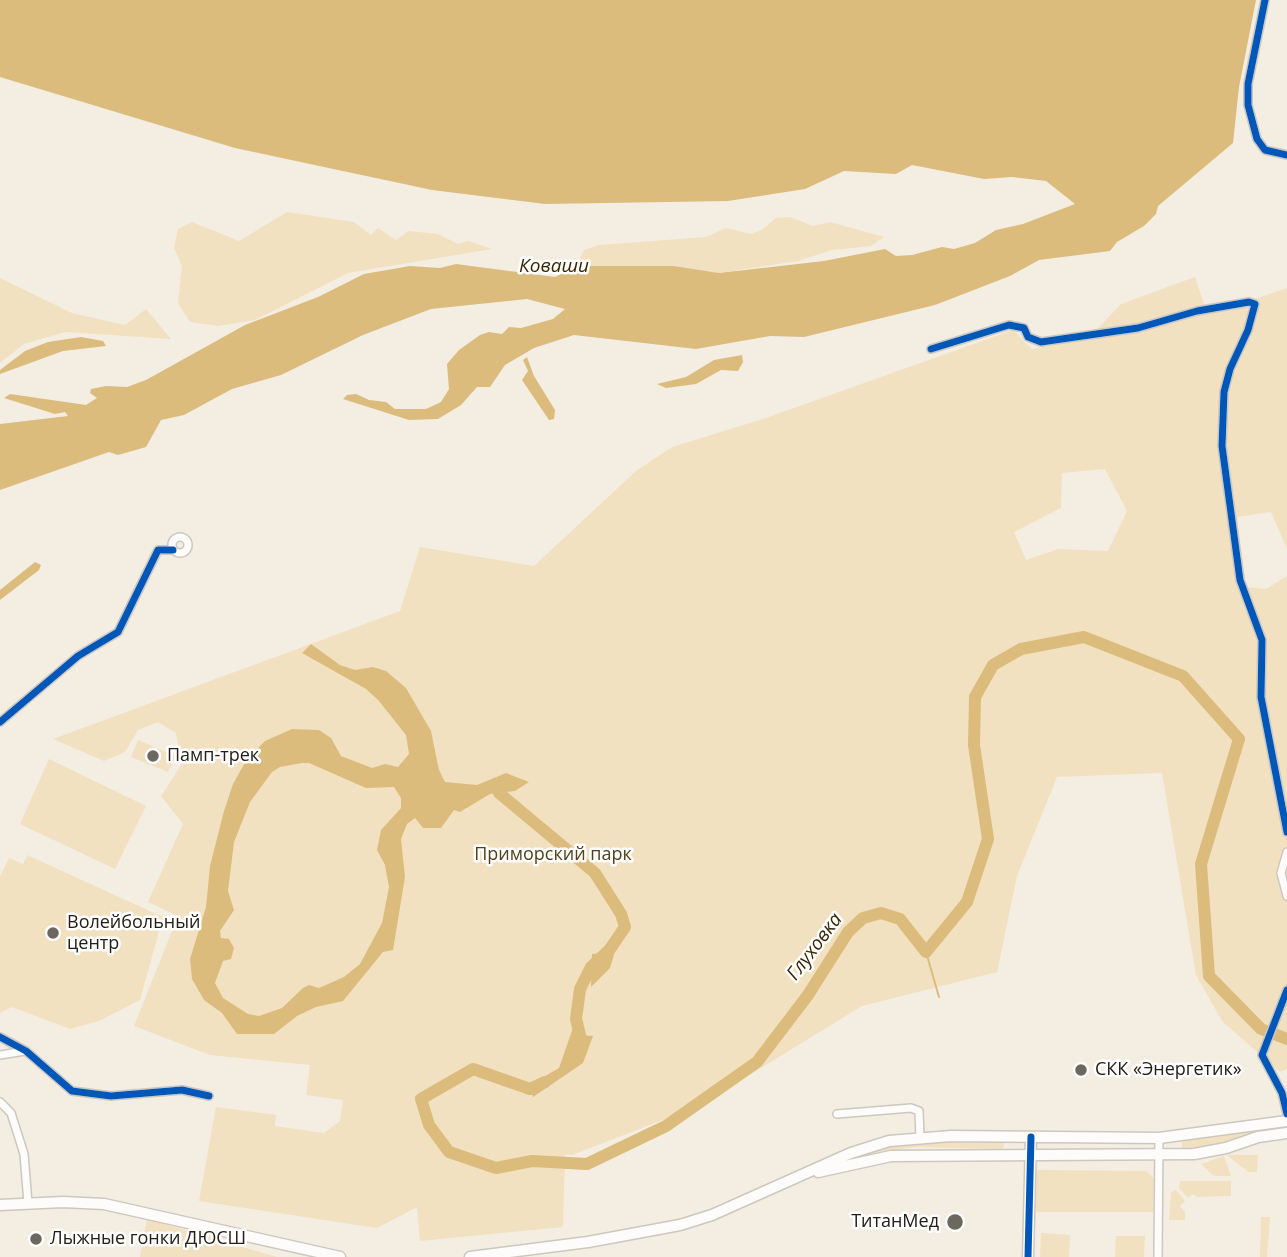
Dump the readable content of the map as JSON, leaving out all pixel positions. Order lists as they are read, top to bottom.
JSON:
{
  "water": ["Коваши", "Глуховка"],
  "parks": ["Приморский парк"],
  "places": [
    "Памп-трек",
    "Волейбольный центр",
    "СКК «Энергетик»",
    "ТитанМед",
    "Лыжные гонки ДЮСШ"
  ]
}
